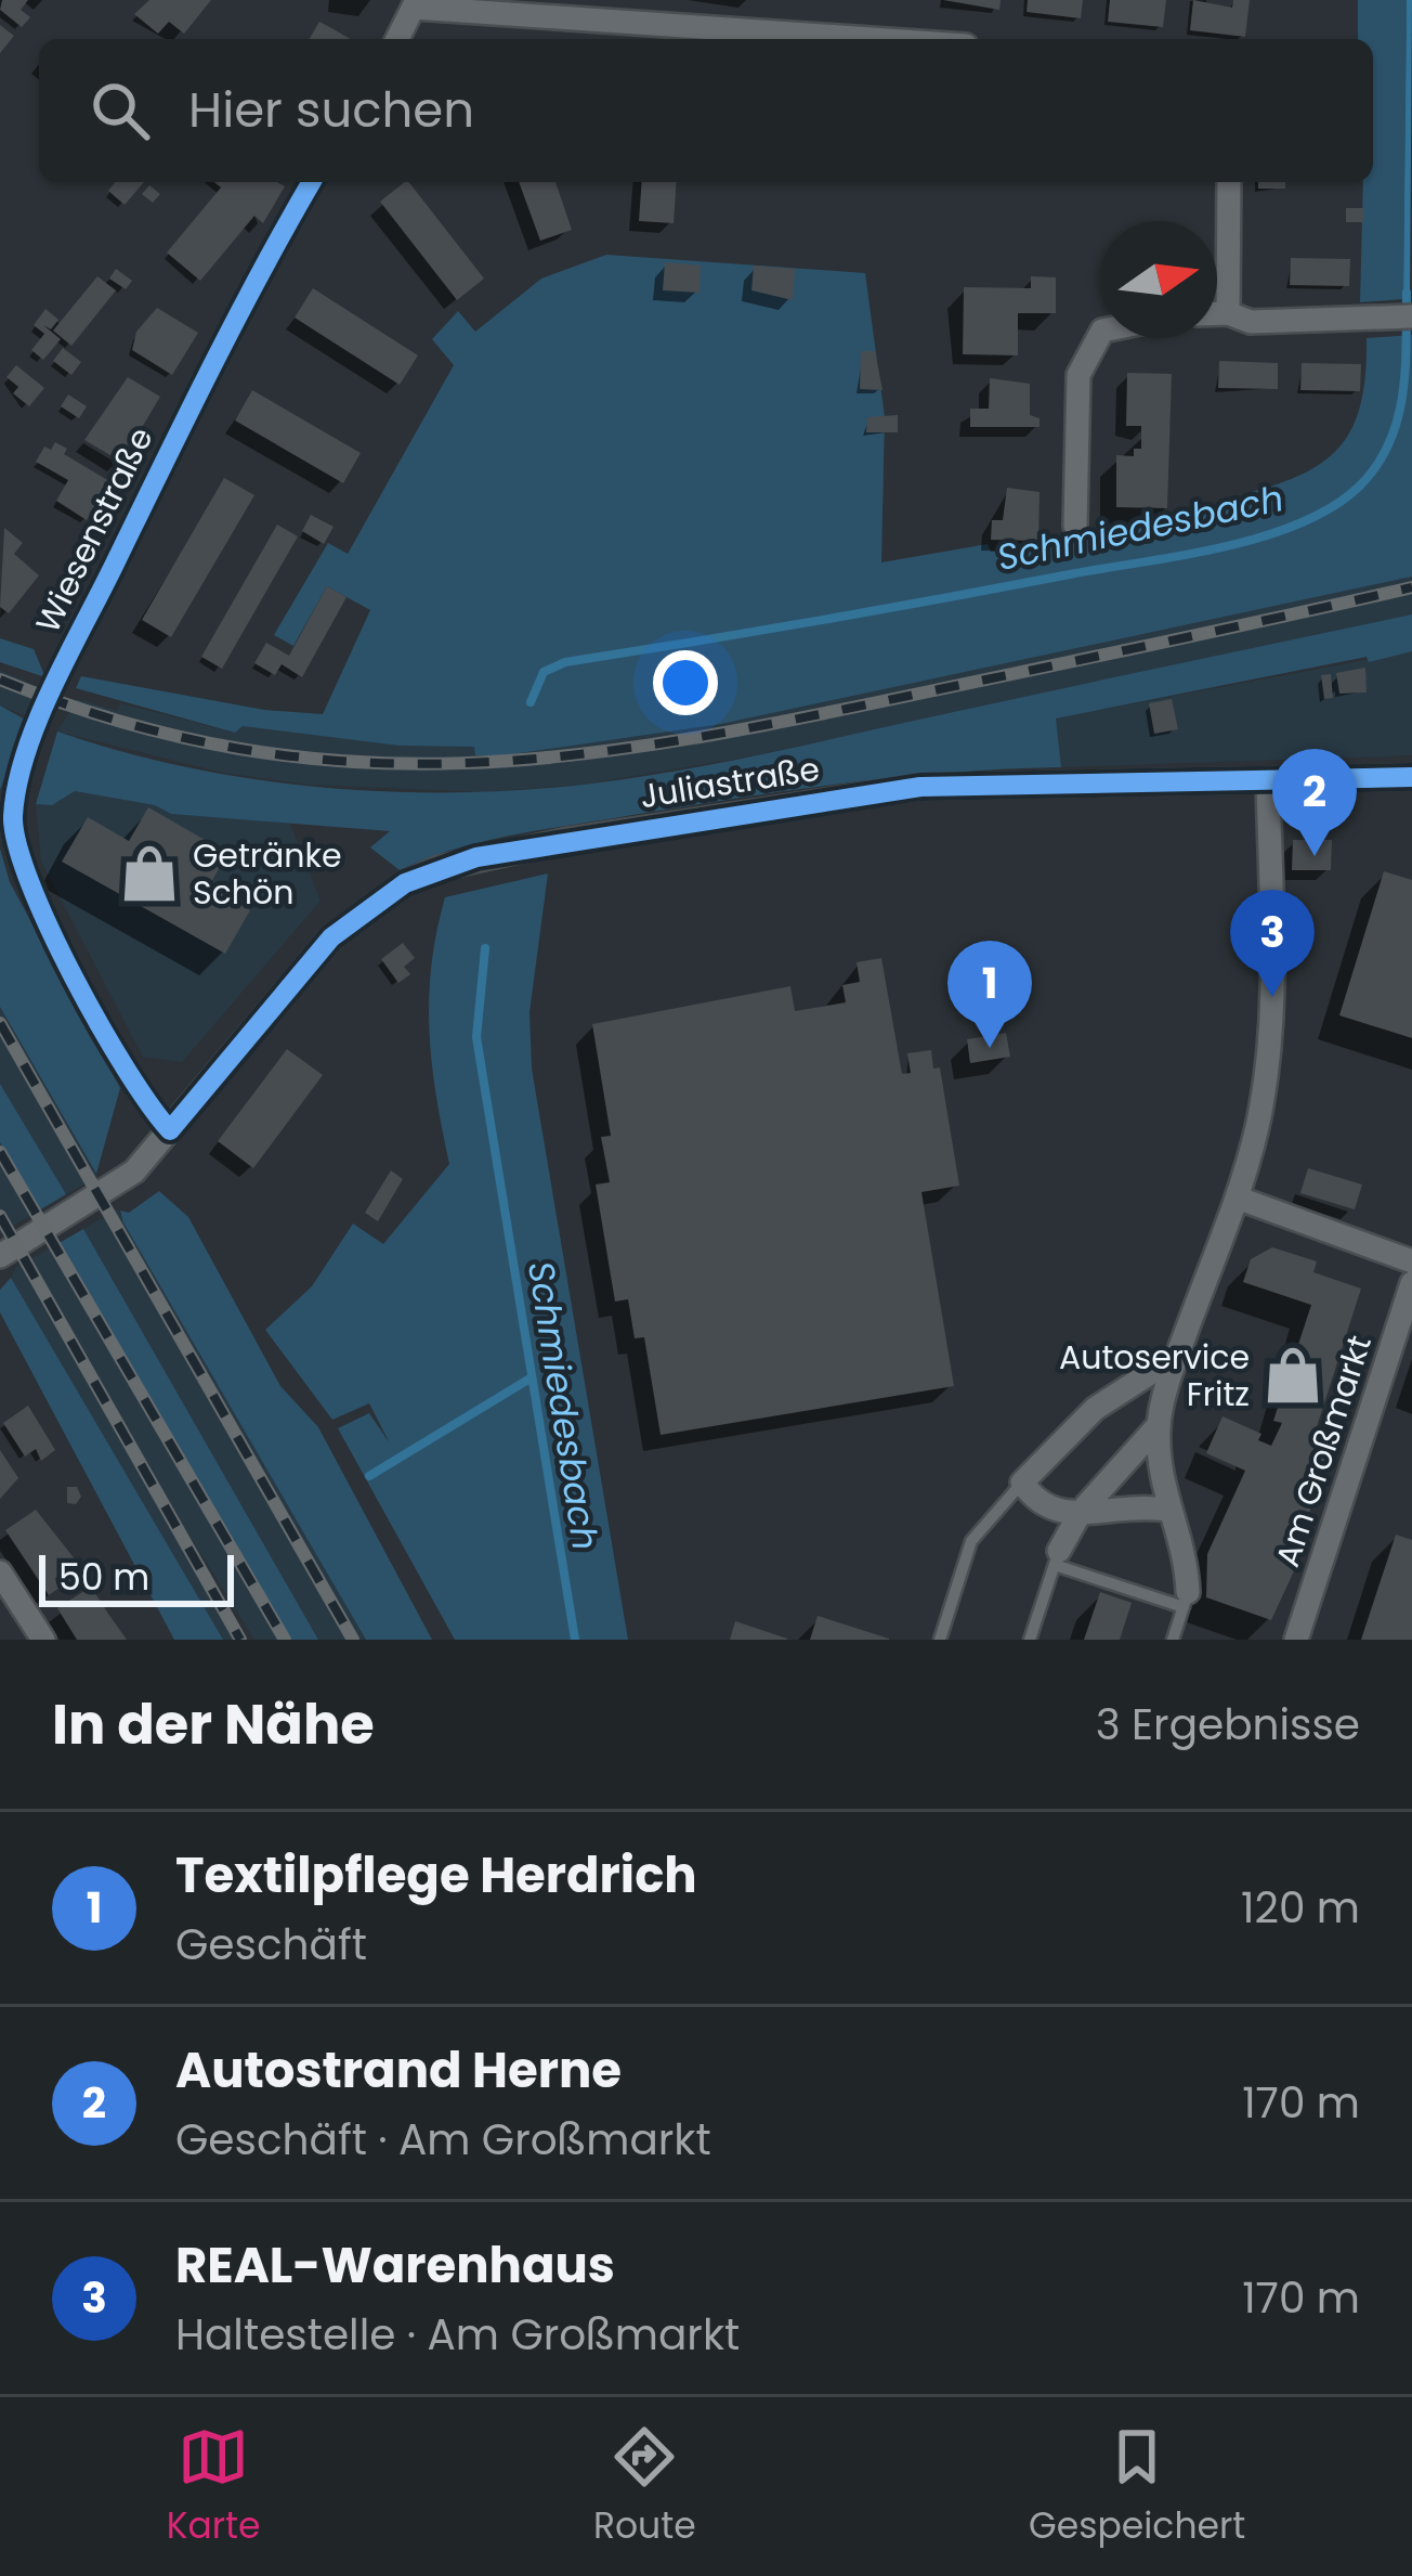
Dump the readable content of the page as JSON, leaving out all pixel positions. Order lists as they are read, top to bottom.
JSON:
{
  "streets": {
    "street": ["Wiesenstraße", "Juliastraße", "Am Großmarkt"]
  },
  "crossings": [
    ["Wiesenstraße", "Juliastraße"]
  ],
  "water": ["Schmiedesbach"],
  "places": {
    "shop": ["Getränke Schön", "Autoservice Fritz"]
  },
  "scale_bar": "50 m",
  "north": "right",
  "page": {
    "search": "Hier suchen",
    "pins": ["2", "3", "1"],
    "scale": "50 m",
    "heading": ["In der Nähe", "3 Ergebnisse"],
    "list": [
      {
        "mark": "1",
        "name": "Textilpflege Herdrich",
        "note": "Geschäft",
        "value": "120 m"
      },
      {
        "mark": "2",
        "name": "Autostrand Herne",
        "note": "Geschäft · Am Großmarkt",
        "value": "170 m"
      },
      {
        "mark": "3",
        "name": "REAL-Warenhaus",
        "note": "Haltestelle · Am Großmarkt",
        "value": "170 m"
      }
    ],
    "nav": ["Karte", "Route", "Gespeichert"]
  }
}
